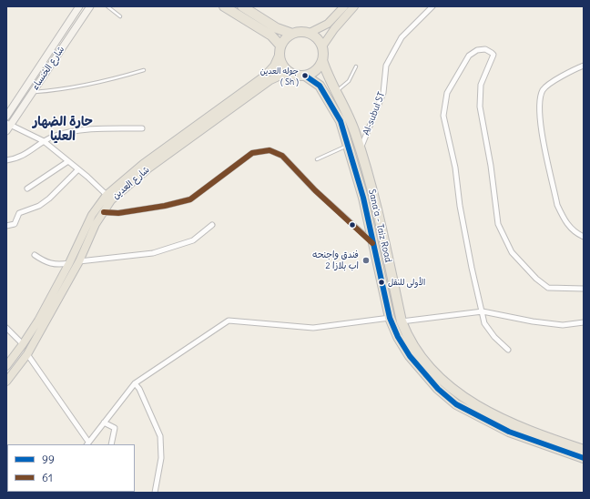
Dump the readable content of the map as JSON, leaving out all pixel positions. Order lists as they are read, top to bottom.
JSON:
{
  "streets": {
    "highway": ["Sana'a - Taiz Road"],
    "main road": ["شارع العدين"],
    "street": ["شارع الخنساء", "Al-subul ST"]
  },
  "crossings": [
    ["Al-subul ST", "Sana'a - Taiz Road"],
    ["شارع العدين", "Sana'a - Taiz Road"]
  ],
  "districts": ["حارة الضهار العليا"],
  "places": ["جوله العدين ( Sh )", "فندق واجنحه اب بلازا 2", "الأولى للنقل"],
  "lines": ["transit line 99", "transit line 61"],
  "legend": ["99", "61"]
}
